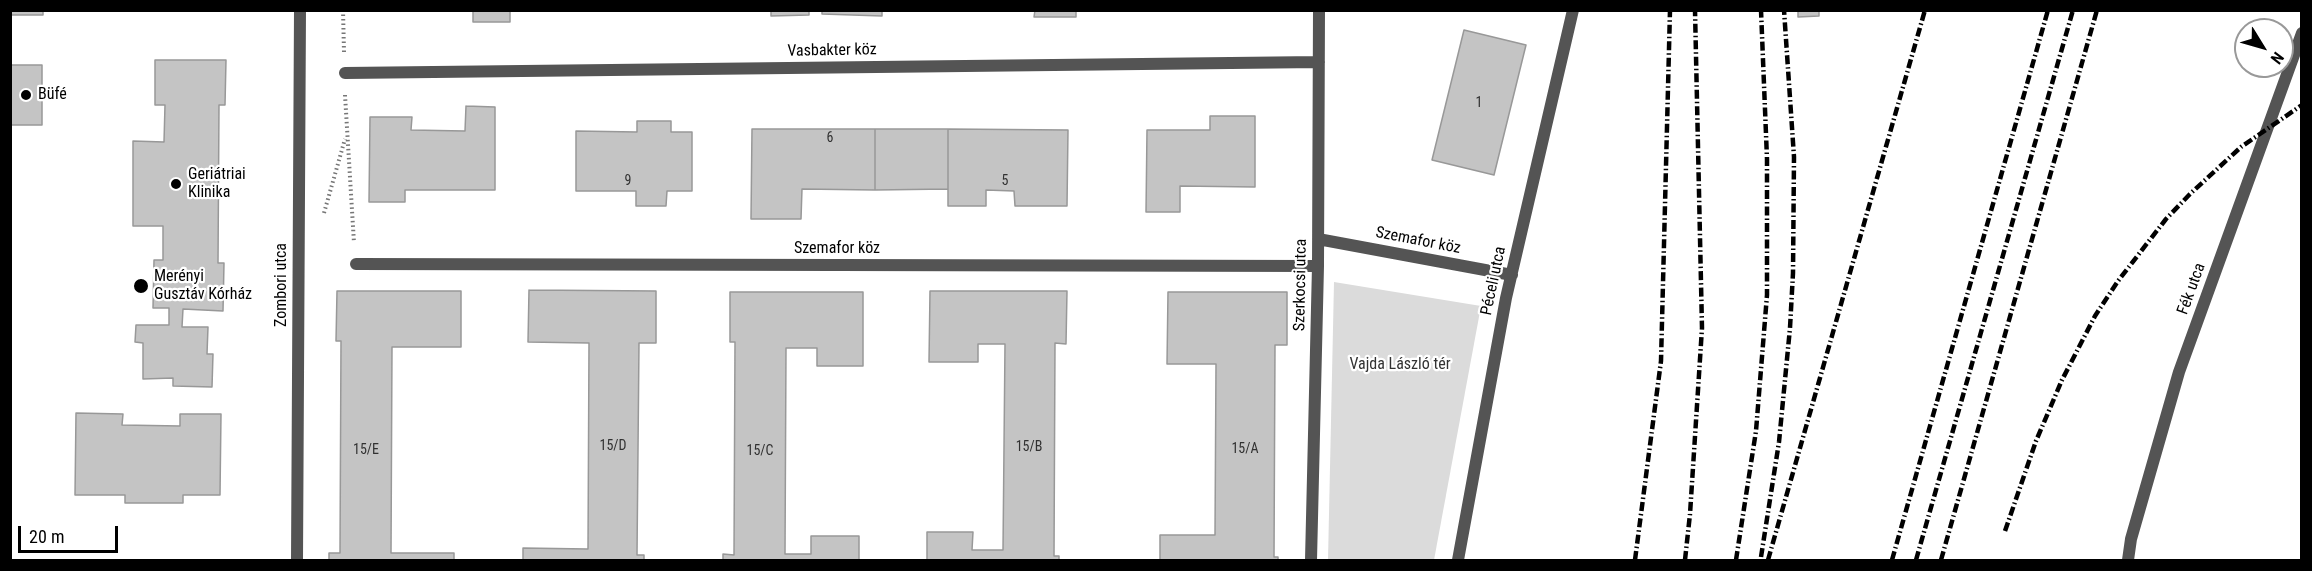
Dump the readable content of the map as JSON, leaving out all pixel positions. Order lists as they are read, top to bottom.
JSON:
{
  "streets": {
    "street": [
      "Vasbakter köz",
      "Szemafor köz",
      "Péceli utca",
      "Zombori utca",
      "Szerkocsi utca",
      "Fék utca"
    ]
  },
  "crossings": [
    ["Vasbakter köz", "Szerkocsi utca"],
    ["Szemafor köz", "Péceli utca"],
    ["Szemafor köz", "Szerkocsi utca"]
  ],
  "parks": ["Vajda László tér"],
  "places": ["Büfé", "Geriátriai Klinika", "Merényi Gusztáv Kórház"],
  "house_numbers": [
    "1",
    "6",
    "9",
    "5",
    "15/D",
    "15/B",
    "15/A",
    "15/E",
    "15/C"
  ],
  "scale_bar": "20 m",
  "north": "bottom right"
}
